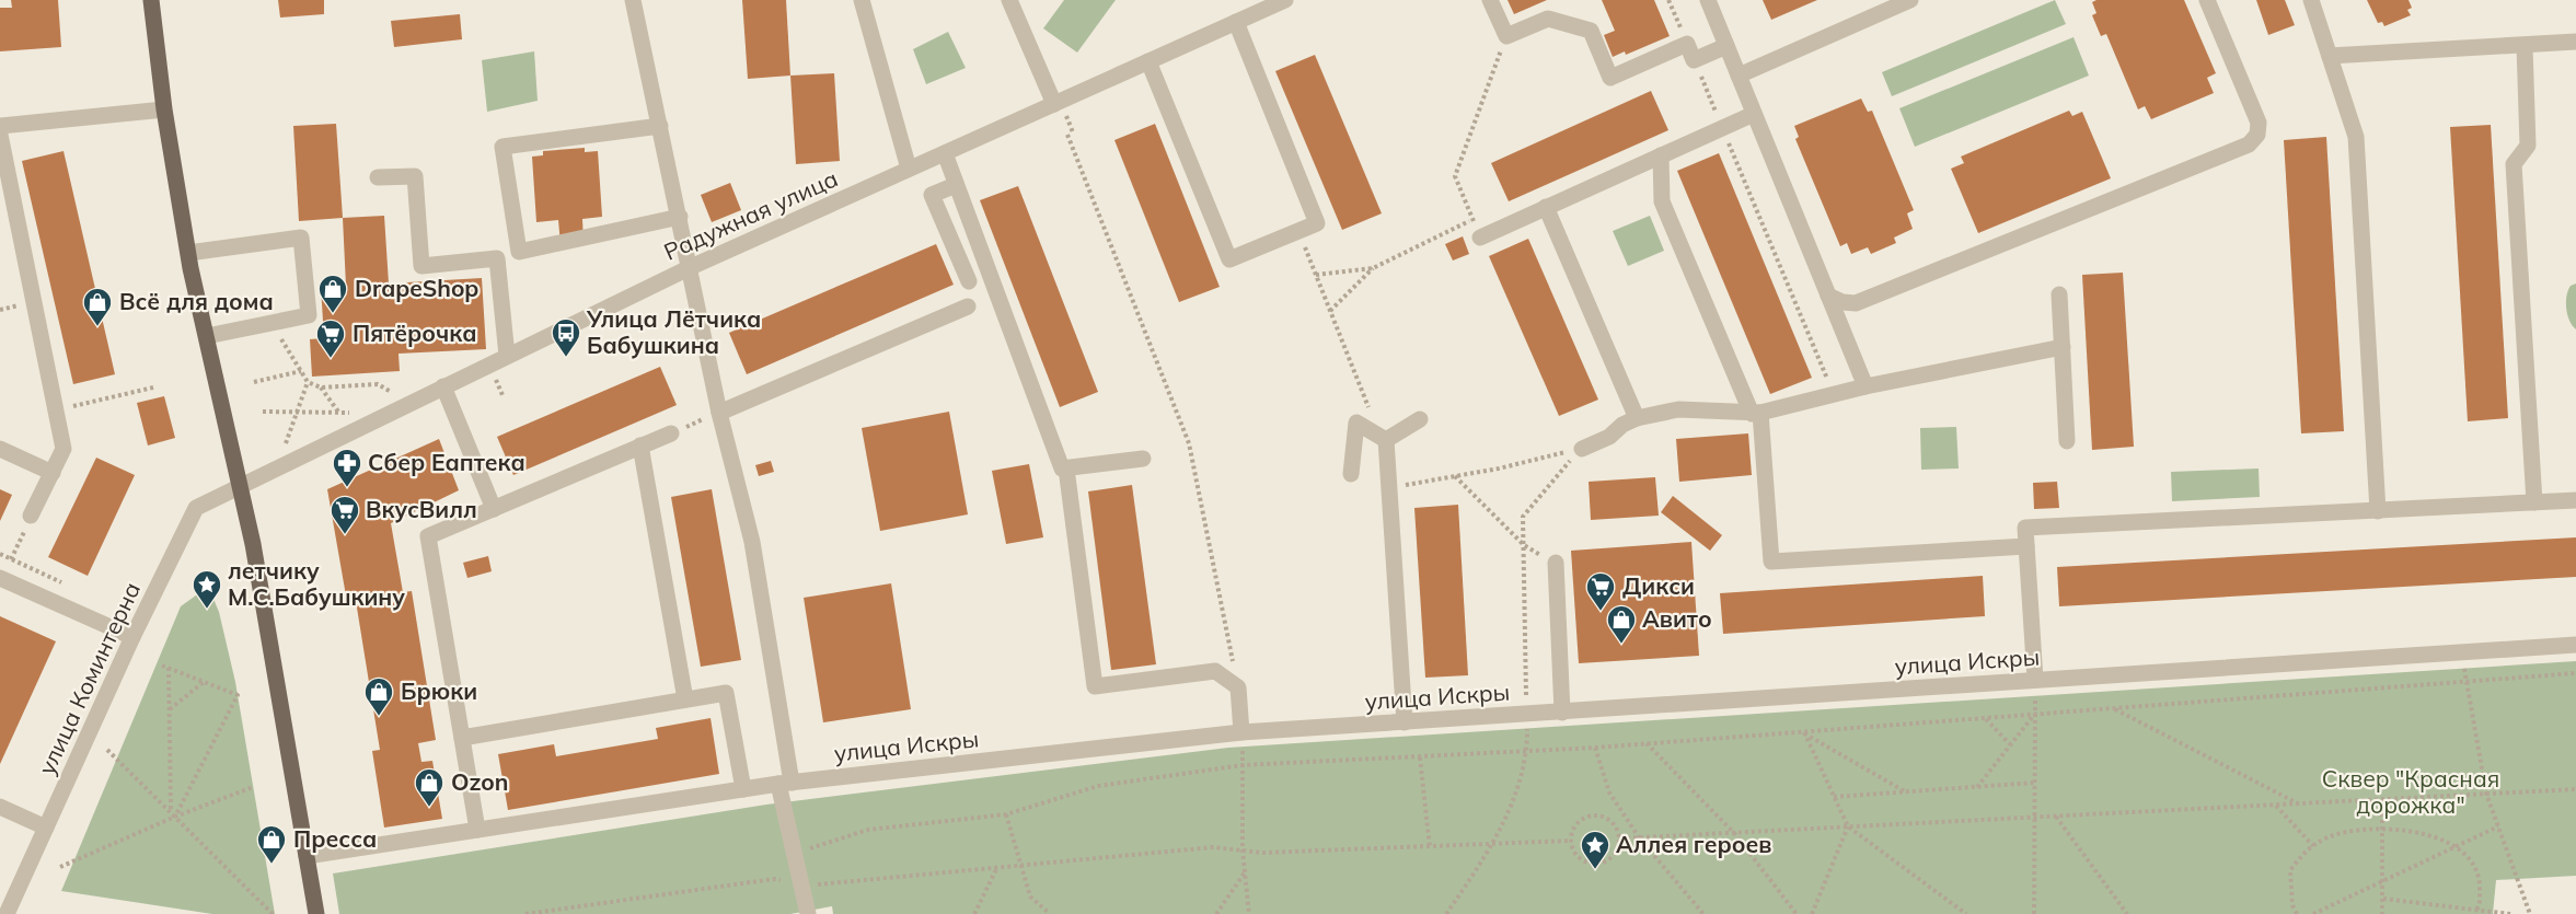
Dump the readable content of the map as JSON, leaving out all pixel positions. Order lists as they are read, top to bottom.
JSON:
{
  "streets": {
    "street": ["Радужная улица", "улица Искры", "улица Коминтерна"]
  },
  "crossings": [
    ["Радужная улица", "улица Коминтерна"]
  ],
  "parks": ["Сквер \"Красная дорожка\""],
  "places": {
    "shop": [
      "DrapeShop",
      "Всё для дома",
      "Авито",
      "Брюки",
      "Ozon",
      "Пресса"
    ],
    "bus stop": ["Улица Лётчика Бабушкина"],
    "supermarket": ["Пятёрочка", "ВкусВилл", "Дикси"],
    "pharmacy": ["Сбер Еаптека"],
    "place": ["летчику М.С.Бабушкину", "Аллея героев"]
  }
}
